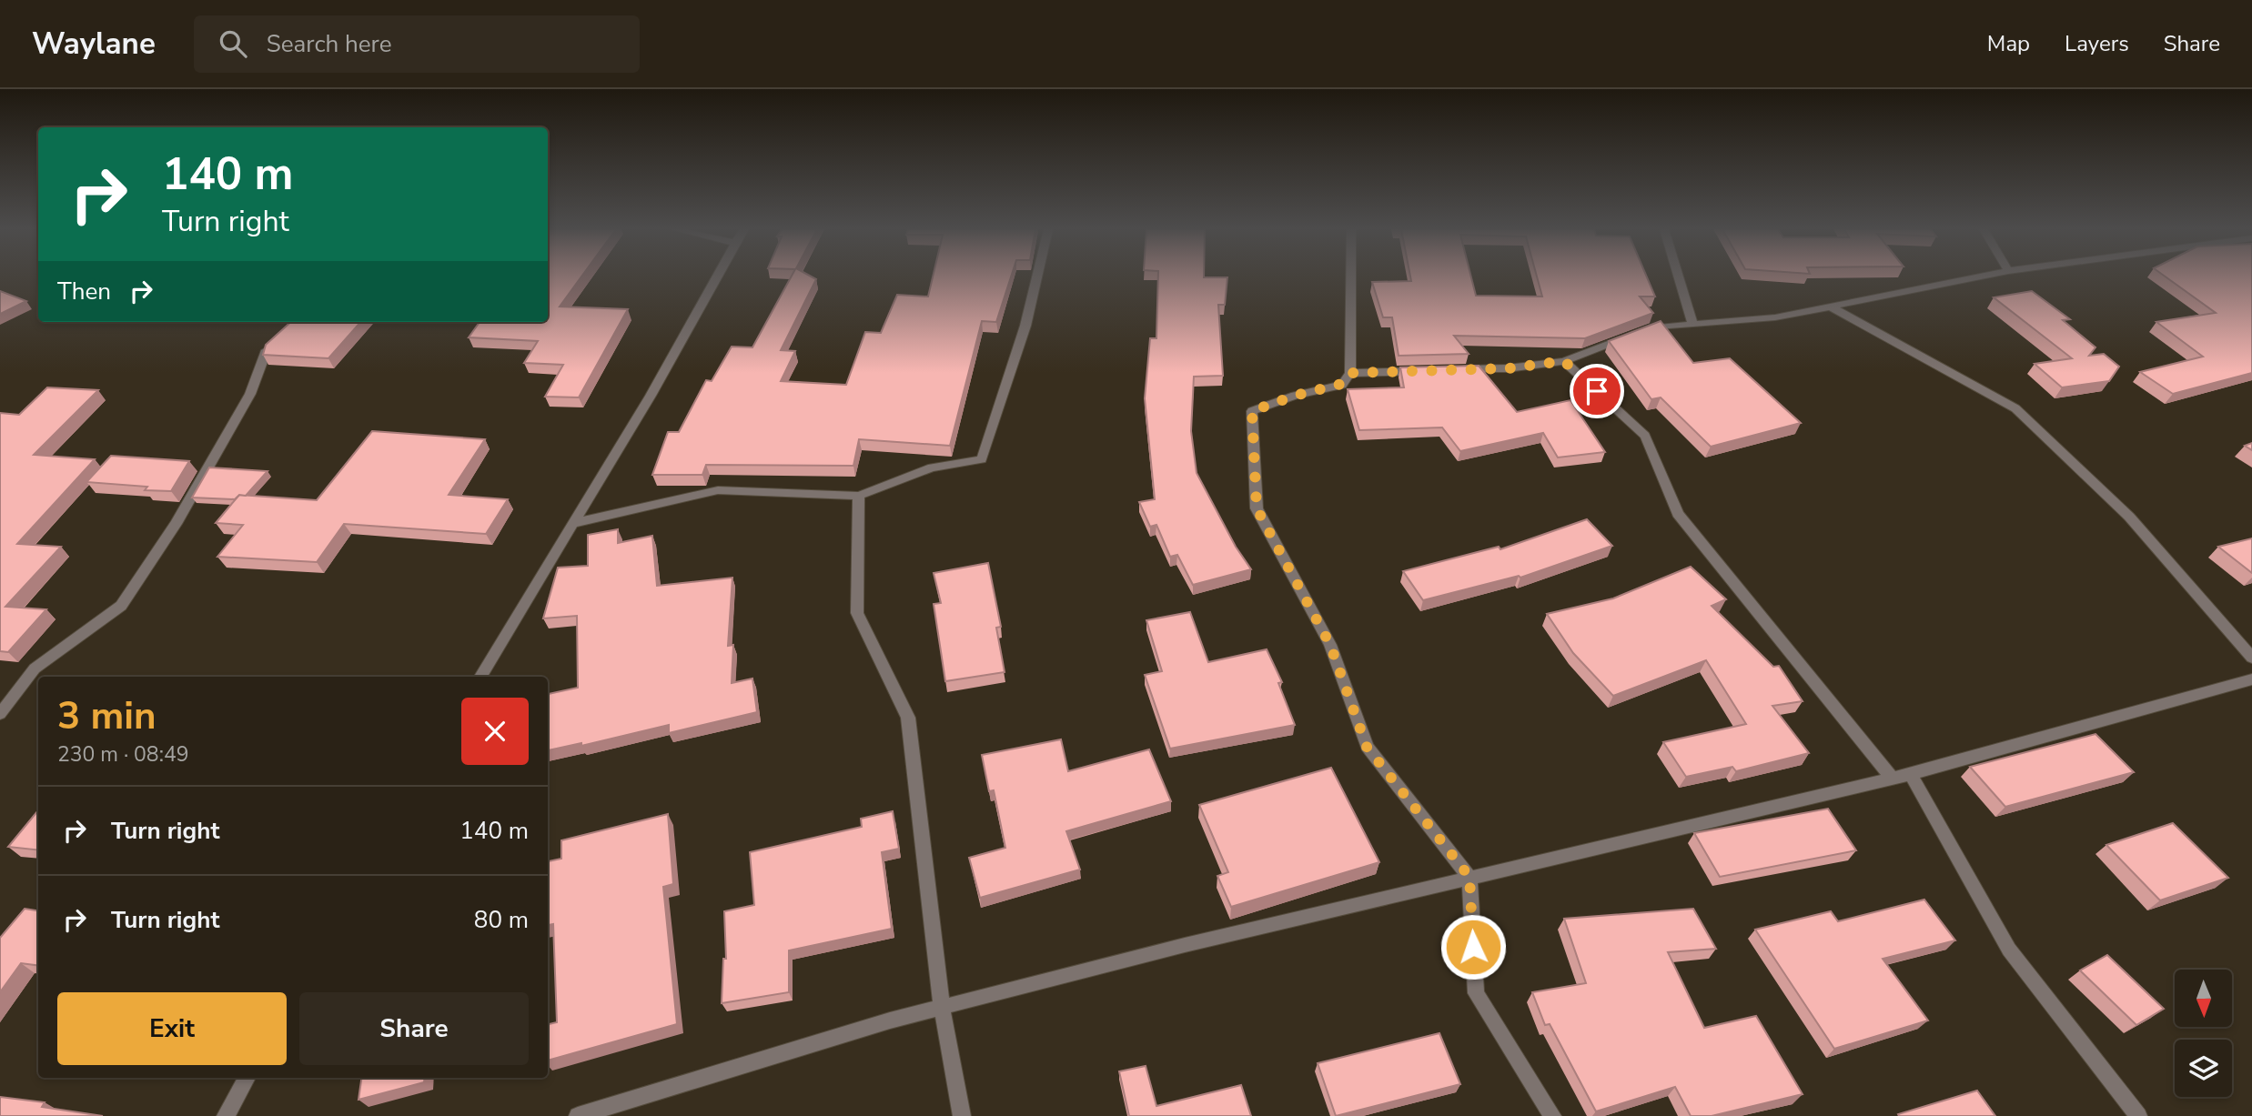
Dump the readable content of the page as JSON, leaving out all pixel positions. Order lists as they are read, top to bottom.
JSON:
{
  "north": "bottom",
  "page": {
    "header": "Waylane",
    "search": "Search here",
    "nav": ["Map", "Layers", "Share"],
    "turn": ["140 m", "Turn right"],
    "then": "Then",
    "heading": ["3 min", "230 m · 08:49"],
    "list": [
      {
        "name": "Turn right",
        "value": "140 m"
      },
      {
        "name": "Turn right",
        "value": "80 m"
      }
    ],
    "buttons": ["Exit", "Share"]
  }
}
